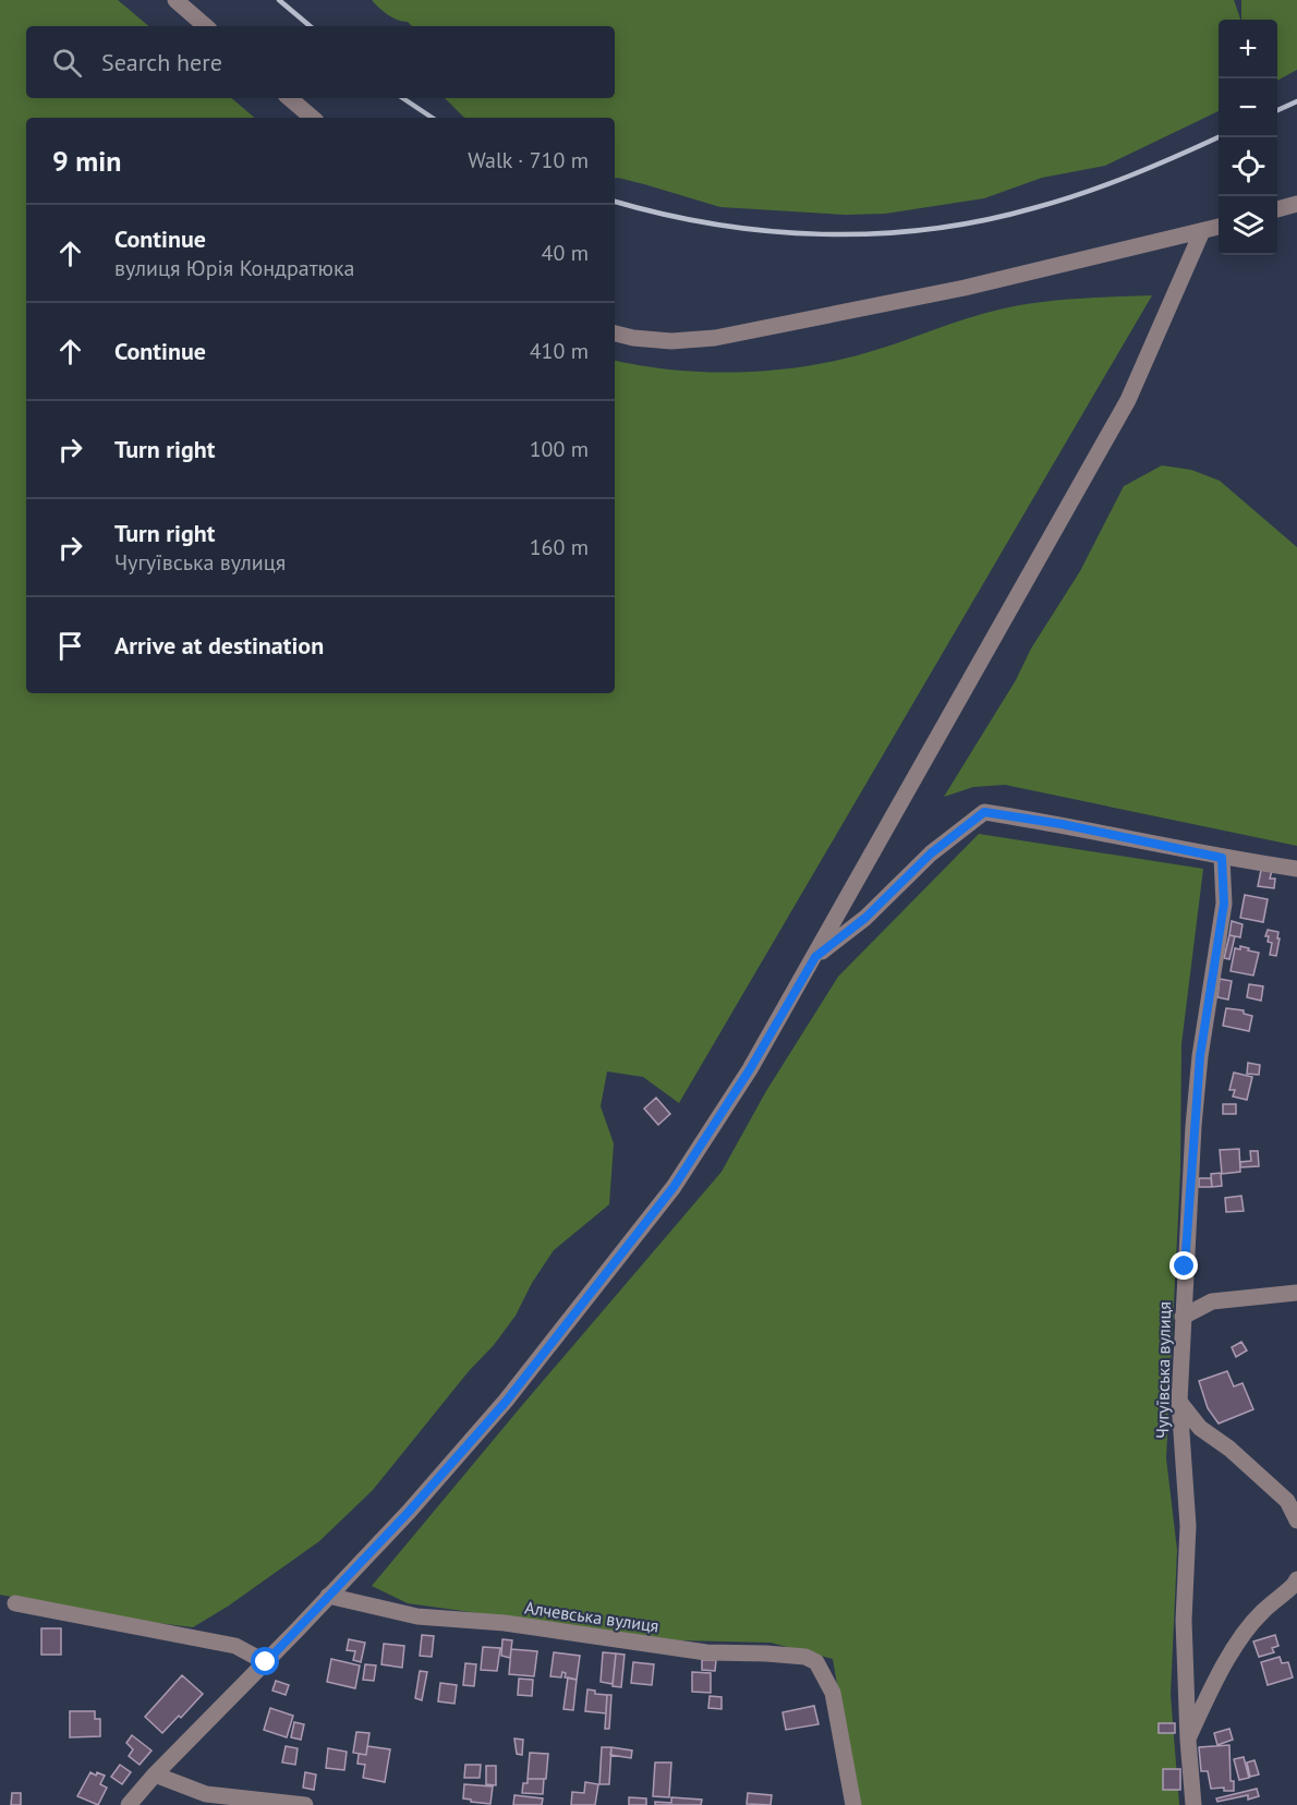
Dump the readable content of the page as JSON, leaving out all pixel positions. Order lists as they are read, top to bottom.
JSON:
{
  "streets": {
    "street": ["Чугуївська вулиця", "Алчевська вулиця"]
  },
  "page": {
    "map_buttons": ["+", "−"],
    "search": "Search here",
    "heading": ["9 min", "Walk · 710 m"],
    "list": [
      ["Continue", "вулиця Юрія Кондратюка", "40 m"],
      ["Continue", "410 m"],
      ["Turn right", "100 m"],
      ["Turn right", "Чугуївська вулиця", "160 m"],
      "Arrive at destination"
    ]
  }
}
